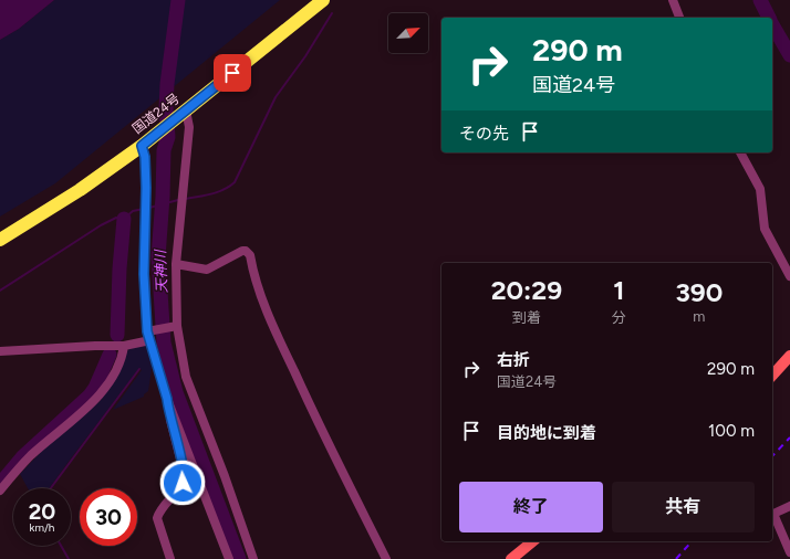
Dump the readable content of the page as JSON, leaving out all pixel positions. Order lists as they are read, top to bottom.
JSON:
{
  "streets": {
    "highway": ["国道24号"]
  },
  "water": ["天神川"],
  "north": "top right",
  "page": {
    "turn": ["290 m", "国道24号"],
    "then": "その先",
    "eta": [
      "20:29",
      "到着",
      "1",
      "分",
      "390",
      "m"
    ],
    "list": [
      {
        "name": "右折",
        "note": "国道24号",
        "value": "290 m"
      },
      {
        "name": "目的地に到着",
        "value": "100 m"
      }
    ],
    "buttons": ["終了", "共有"],
    "speed": "20 km/h",
    "limit": "30"
  }
}
